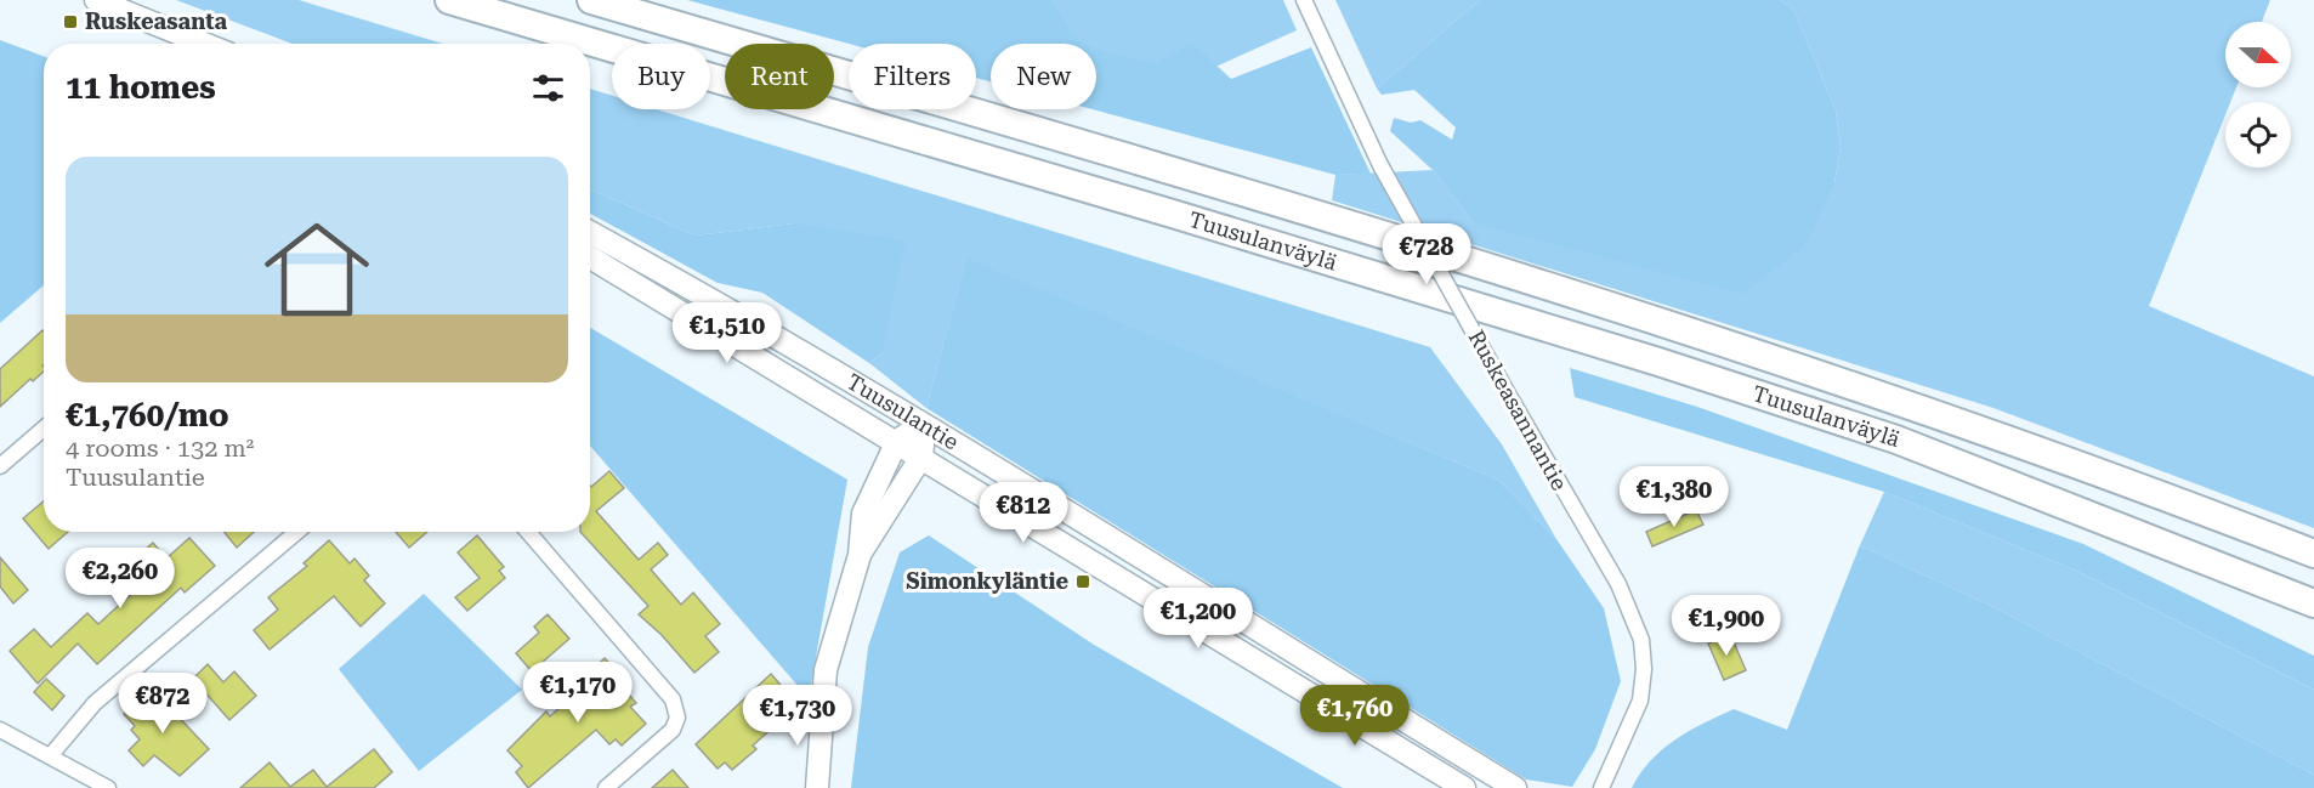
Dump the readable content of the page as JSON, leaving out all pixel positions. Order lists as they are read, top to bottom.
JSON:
{
  "streets": {
    "highway": ["Tuusulanväylä"],
    "main road": ["Tuusulantie"],
    "street": ["Ruskeasannantie"]
  },
  "places": {
    "transit": ["Ruskeasanta", "Simonkyläntie"]
  },
  "north": "right",
  "page": {
    "chip": [
      "Buy",
      "Rent",
      "Filters",
      "New"
    ],
    "heading": "11 homes",
    "list": [
      {
        "name": "€1,760/mo",
        "note": "4 rooms · 132 m² · Tuusulantie"
      }
    ],
    "price": [
      "€728",
      "€1,510",
      "€1,380",
      "€812",
      "€2,260",
      "€1,200",
      "€1,900",
      "€1,170",
      "€872",
      "€1,730",
      "€1,760"
    ]
  }
}
